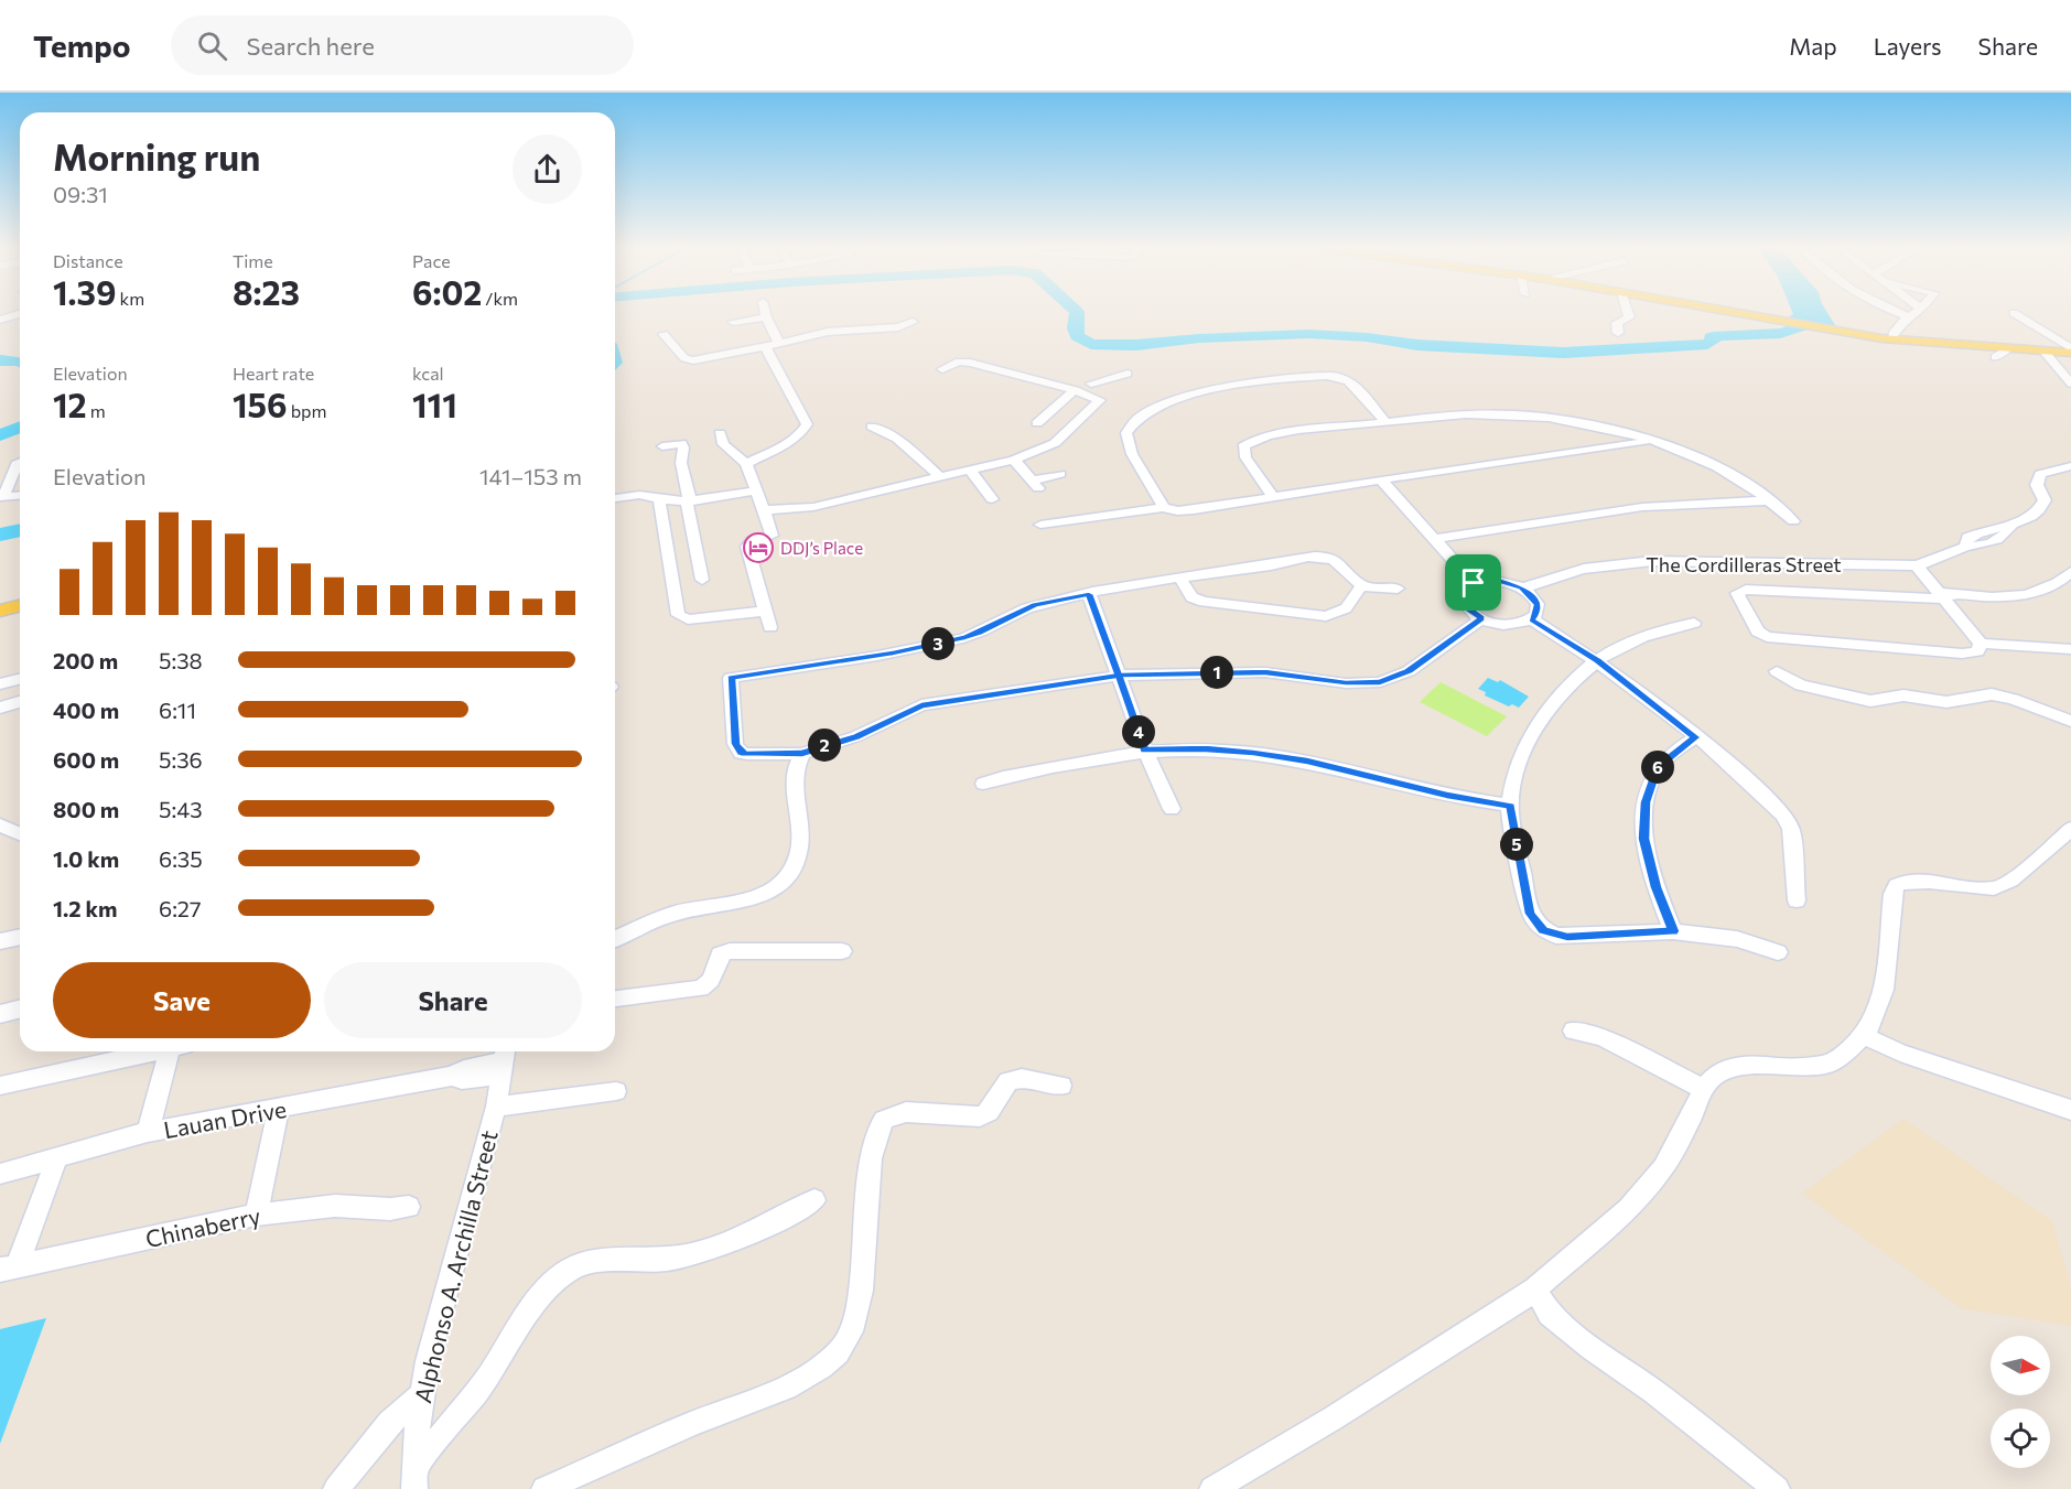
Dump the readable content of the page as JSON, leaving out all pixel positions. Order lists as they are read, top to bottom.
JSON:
{
  "streets": {
    "street": [
      "The Cordilleras Street",
      "Lauan Drive",
      "Chinaberry",
      "Alphonso A. Archilla Street"
    ]
  },
  "crossings": [
    ["Lauan Drive", "Alphonso A. Archilla Street"]
  ],
  "places": {
    "hotel": ["DDJ’s Place"]
  },
  "north": "right",
  "page": {
    "header": "Tempo",
    "search": "Search here",
    "nav": ["Map", "Layers", "Share"],
    "heading": ["Morning run", "09:31"],
    "stats": [
      ["Distance", "1.39 km"],
      ["Time", "8:23"],
      ["Pace", "6:02 /km"],
      ["Elevation", "12 m"],
      ["Heart rate", "156 bpm"],
      ["kcal", "111"]
    ],
    "chart": ["Elevation", "141–153 m"],
    "pins": [
      "3",
      "1",
      "4",
      "2",
      "6",
      "5"
    ],
    "list": [
      {
        "name": "200 m",
        "note": "5:38"
      },
      {
        "name": "400 m",
        "note": "6:11"
      },
      {
        "name": "600 m",
        "note": "5:36"
      },
      {
        "name": "800 m",
        "note": "5:43"
      },
      {
        "name": "1.0 km",
        "note": "6:35"
      },
      {
        "name": "1.2 km",
        "note": "6:27"
      }
    ],
    "buttons": ["Save", "Share"]
  }
}
